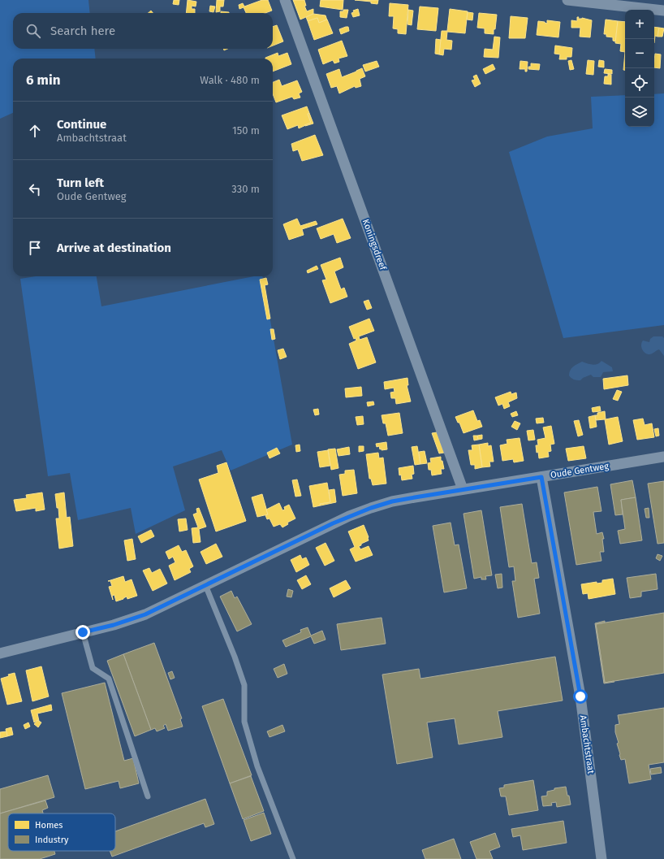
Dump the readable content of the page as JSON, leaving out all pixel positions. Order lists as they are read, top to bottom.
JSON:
{
  "streets": {
    "street": ["Koningsdreef", "Oude Gentweg", "Ambachtstraat"]
  },
  "crossings": [
    ["Koningsdreef", "Oude Gentweg"],
    ["Oude Gentweg", "Ambachtstraat"]
  ],
  "legend": ["Homes", "Industry"],
  "page": {
    "map_buttons": ["+", "−"],
    "search": "Search here",
    "heading": ["6 min", "Walk · 480 m"],
    "list": [
      ["Continue", "Ambachtstraat", "150 m"],
      ["Turn left", "Oude Gentweg", "330 m"],
      "Arrive at destination"
    ]
  }
}
